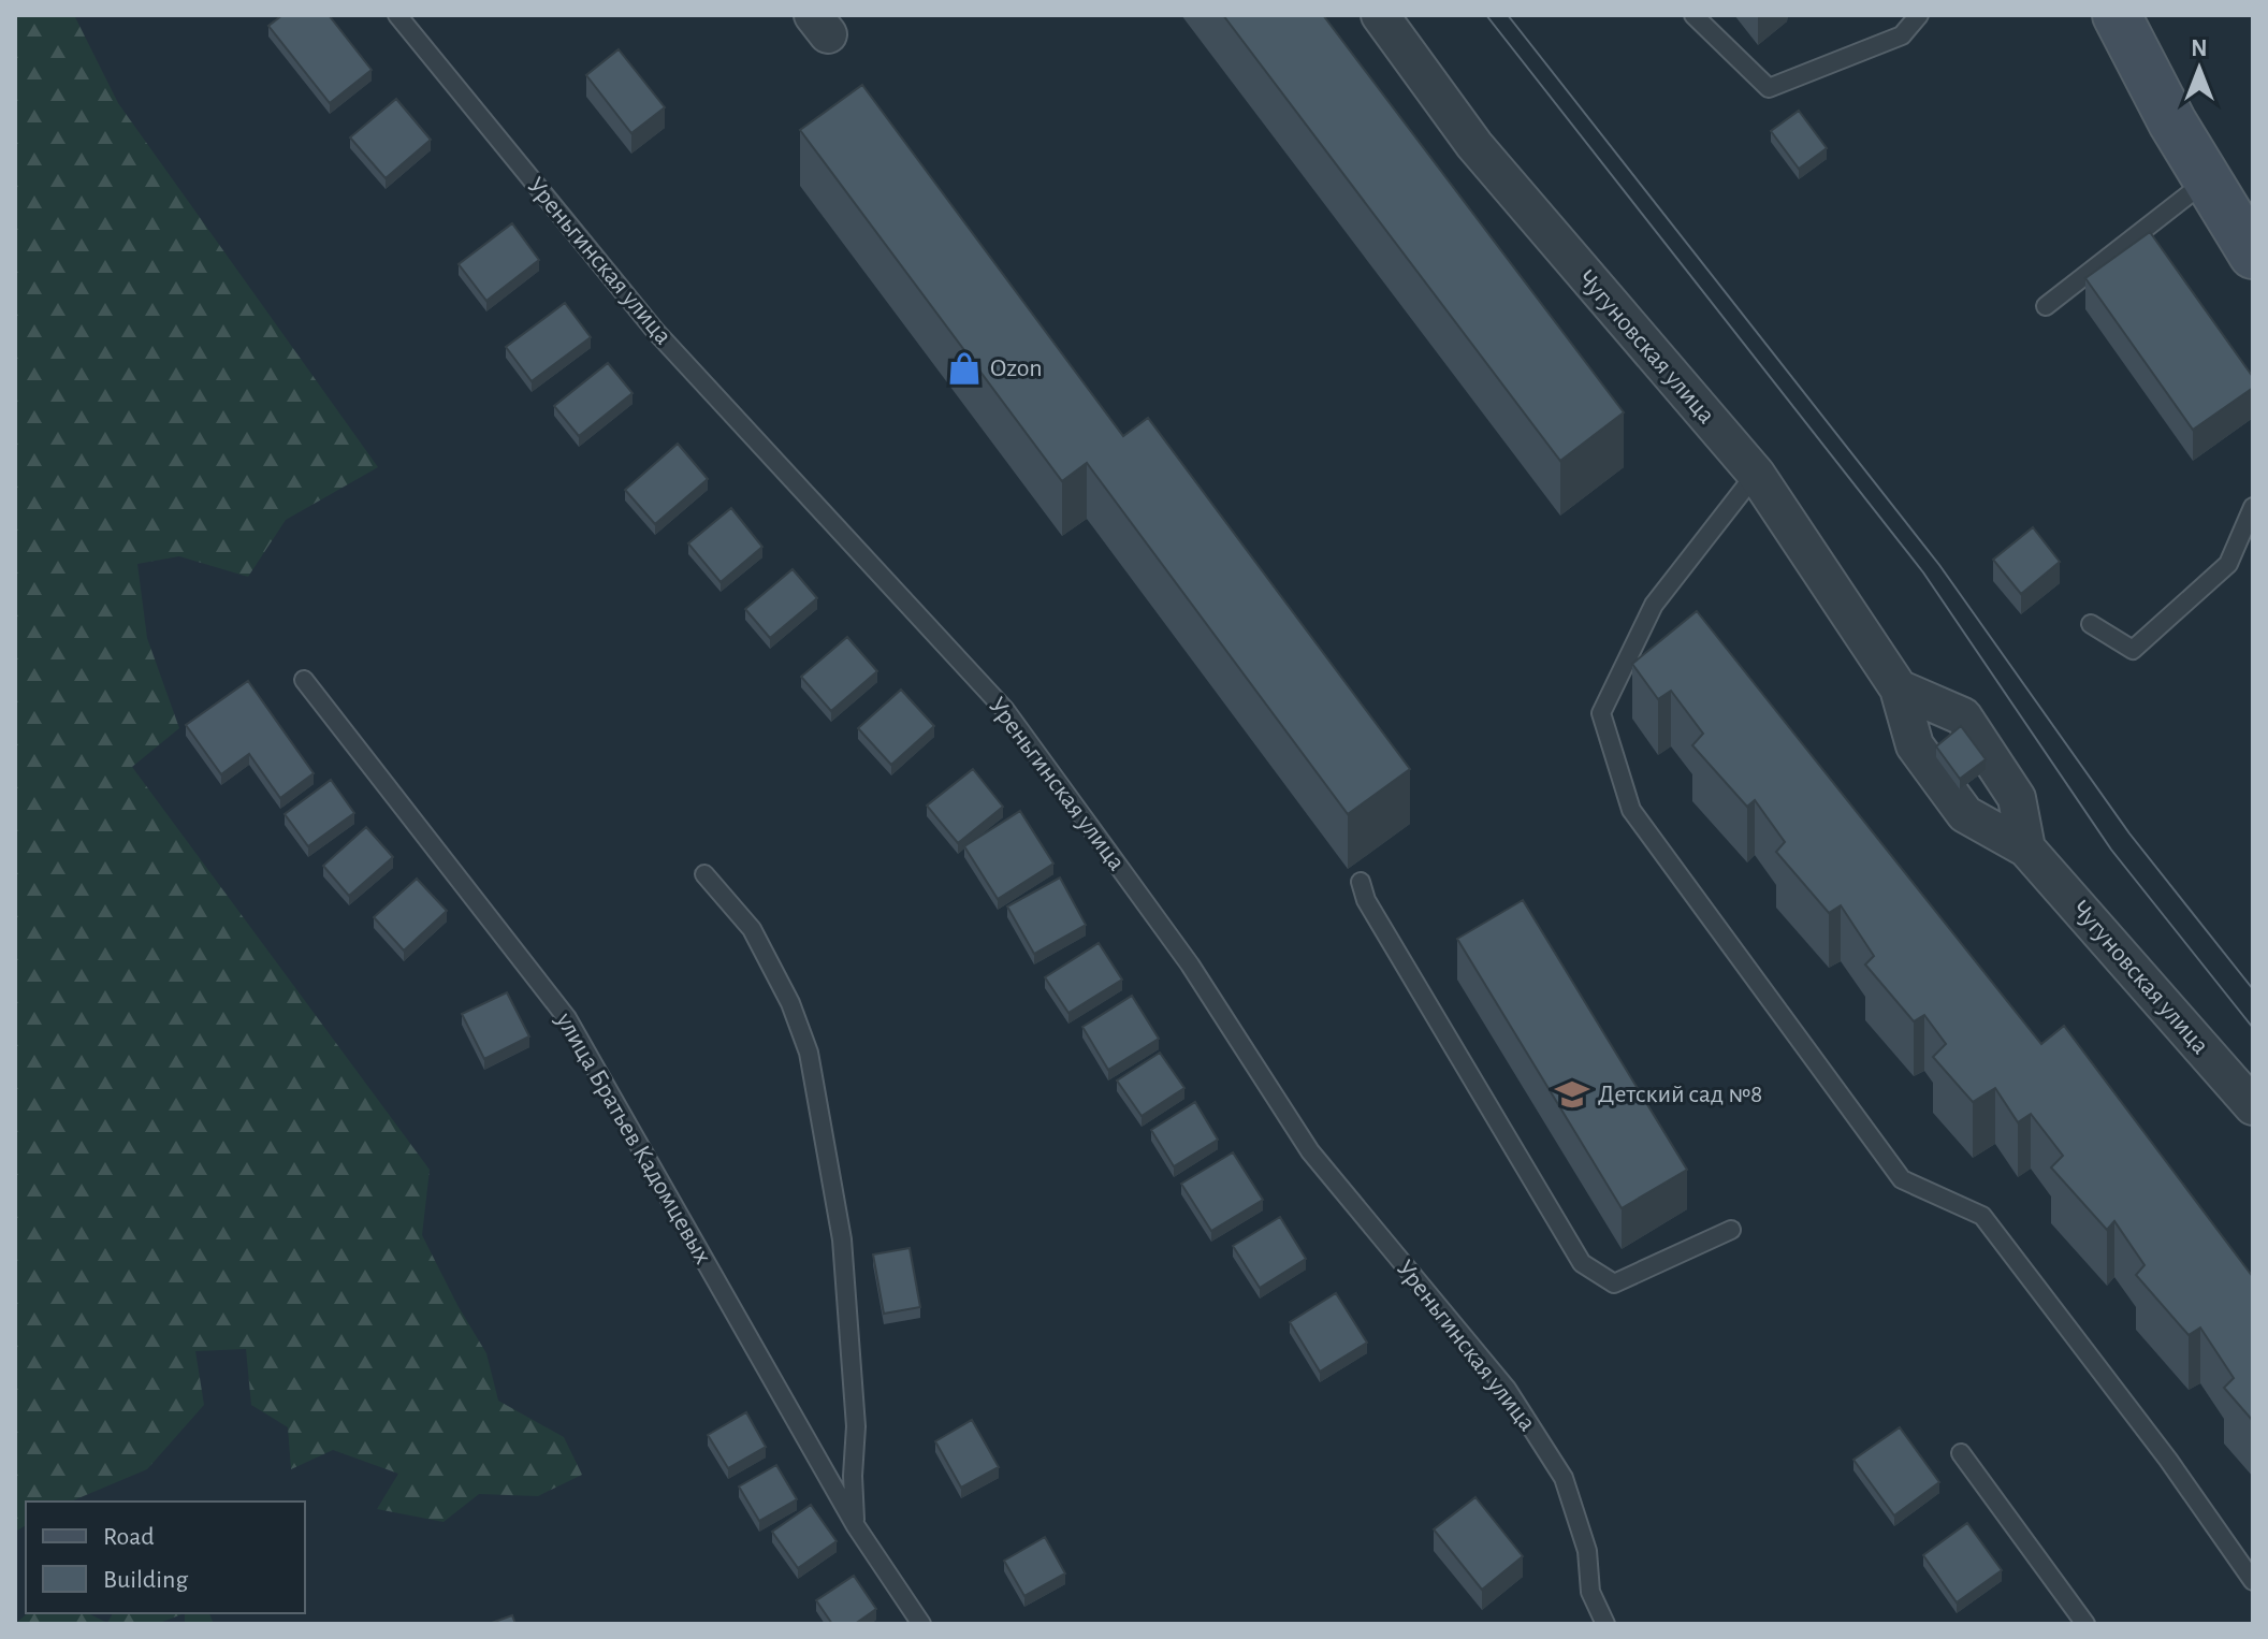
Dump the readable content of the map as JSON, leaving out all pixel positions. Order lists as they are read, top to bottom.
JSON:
{
  "streets": {
    "street": ["Чугуновская улица"],
    "lane": ["Уреньгинская улица", "улица Братьев Кадомцевых"]
  },
  "places": {
    "shop": ["Ozon"],
    "school or university": ["Детский сад №8"]
  },
  "legend": ["Road", "Building"],
  "north": "top"
}
